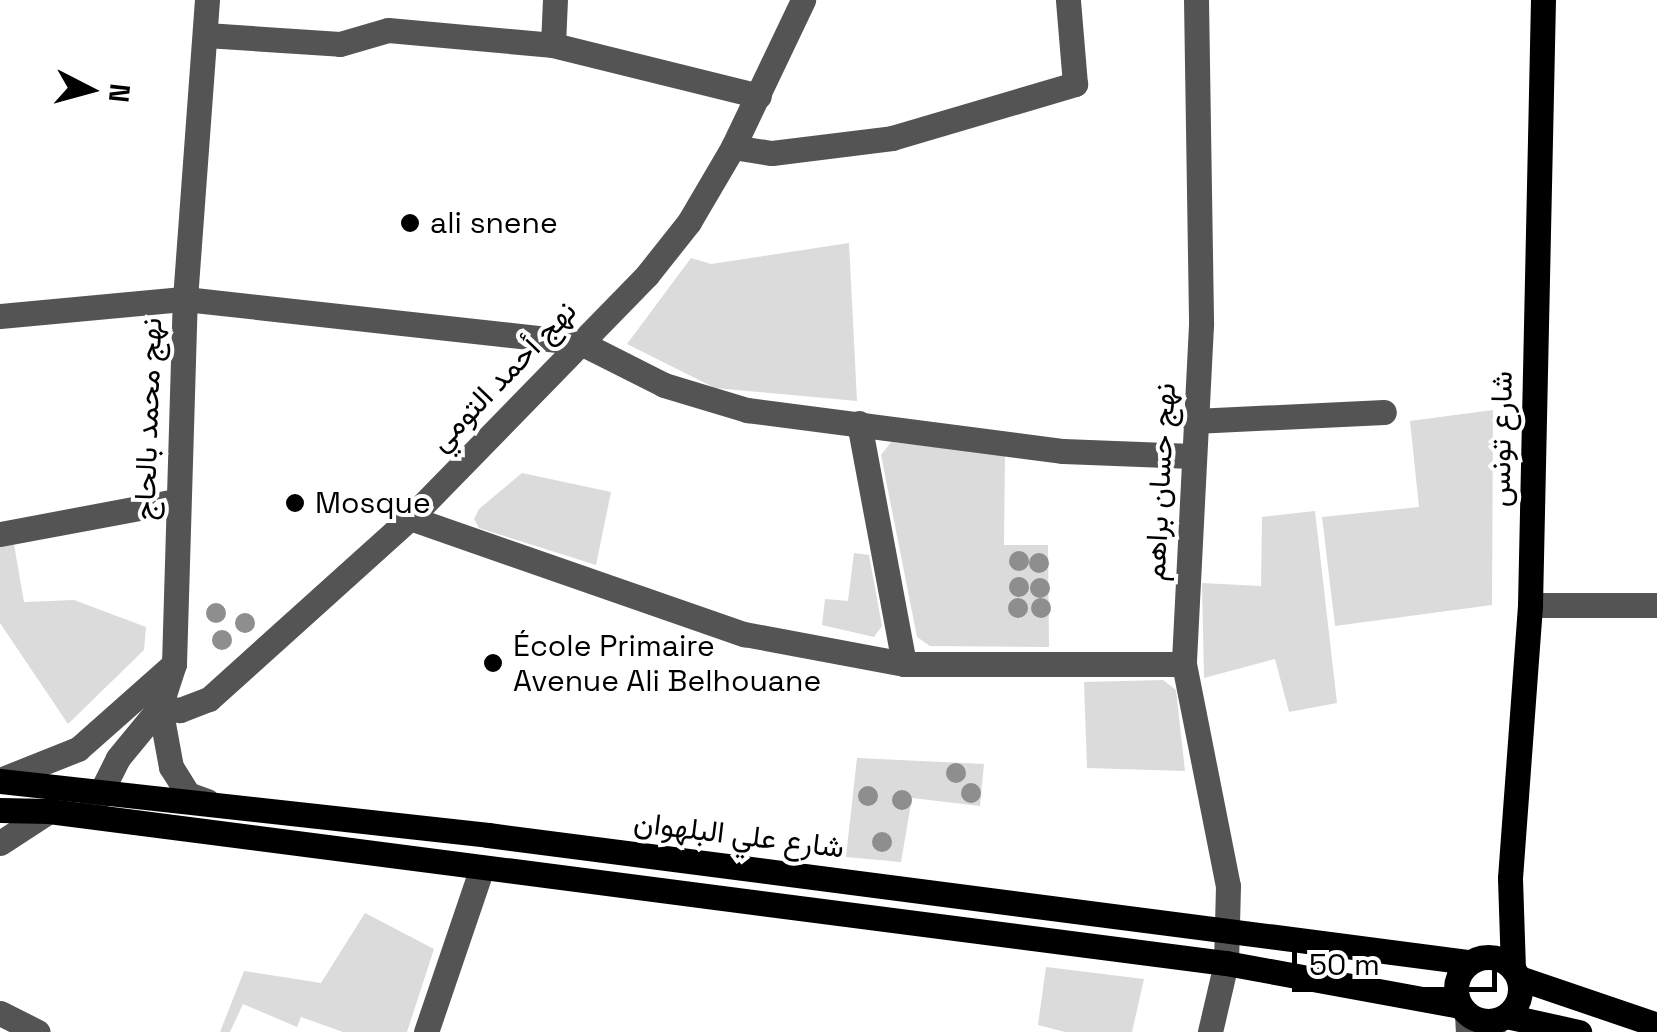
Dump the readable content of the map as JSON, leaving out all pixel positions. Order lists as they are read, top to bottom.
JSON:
{
  "streets": {
    "main road": ["شارع تونس", "شارع علي البلهوان"],
    "street": ["نهج أحمد التومي", "نهج محمد بالحاج", "نهج حسان براهم"]
  },
  "crossings": [
    ["نهج أحمد التومي", "نهج محمد بالحاج"],
    ["نهج محمد بالحاج", "شارع علي البلهوان"],
    ["شارع تونس", "شارع علي البلهوان"],
    ["نهج حسان براهم", "شارع علي البلهوان"]
  ],
  "places": ["ali snene", "Mosque", "École Primaire Avenue Ali Belhouane"],
  "scale_bar": "50 m",
  "north": "right"
}
